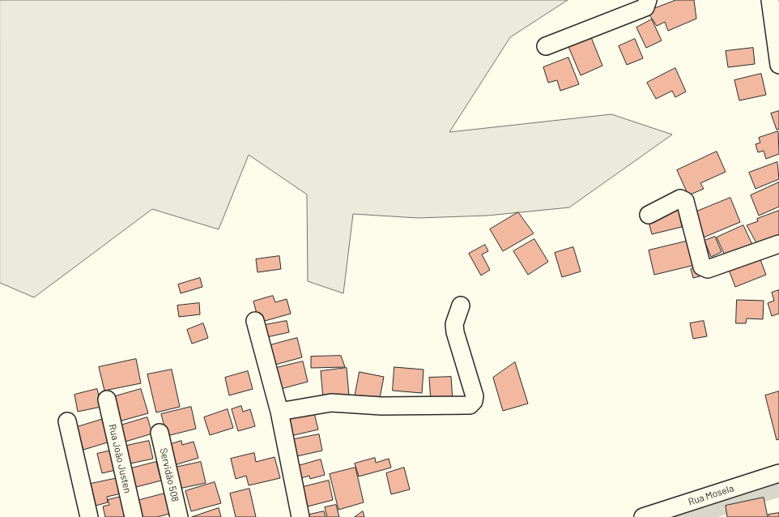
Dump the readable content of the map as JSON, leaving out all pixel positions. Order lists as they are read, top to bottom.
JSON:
{
  "streets": {
    "street": ["Rua João Justen", "Servidão 508", "Rua Mosela"]
  }
}
